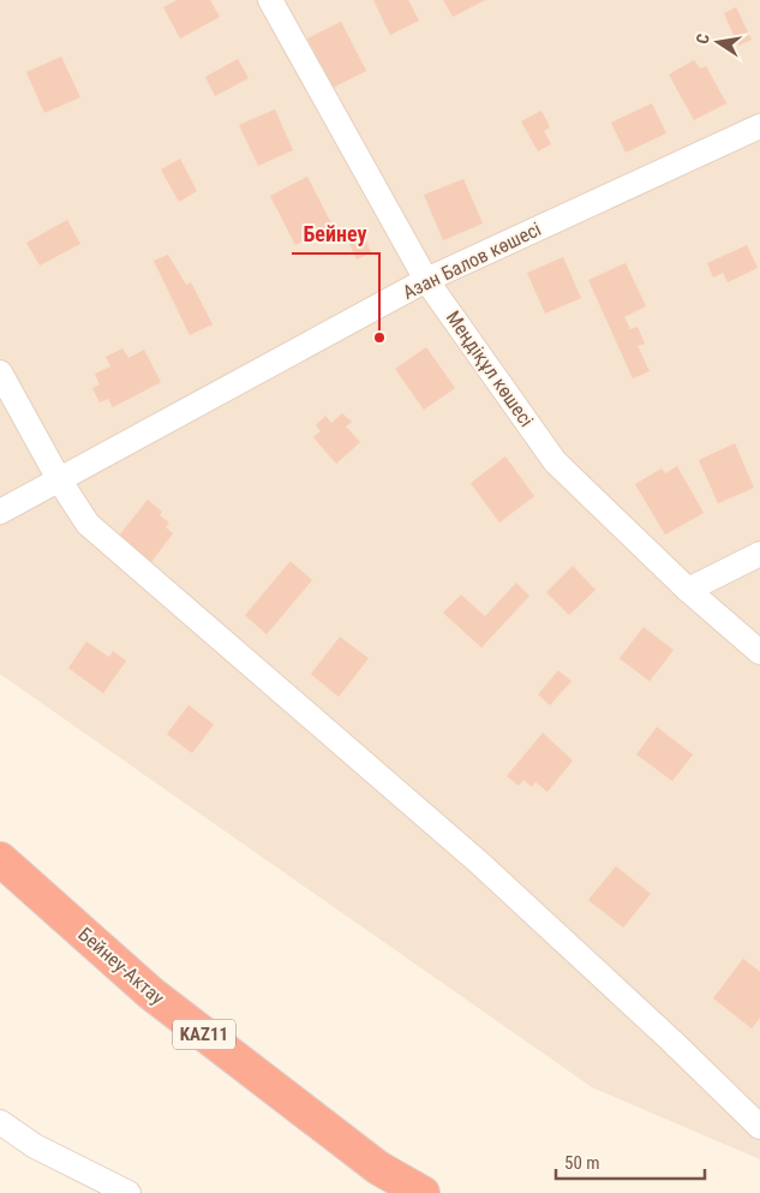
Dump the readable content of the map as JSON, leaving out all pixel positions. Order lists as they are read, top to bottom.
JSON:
{
  "streets": {
    "highway": ["Бейнеу-Актау", "KAZ11"],
    "street": ["Азан Балов көшесі", "Меңдіқұл көшесі"]
  },
  "crossings": [
    ["Азан Балов көшесі", "Меңдіқұл көшесі"]
  ],
  "places": ["Бейнеу"],
  "scale_bar": "50 m",
  "north": "left"
}
